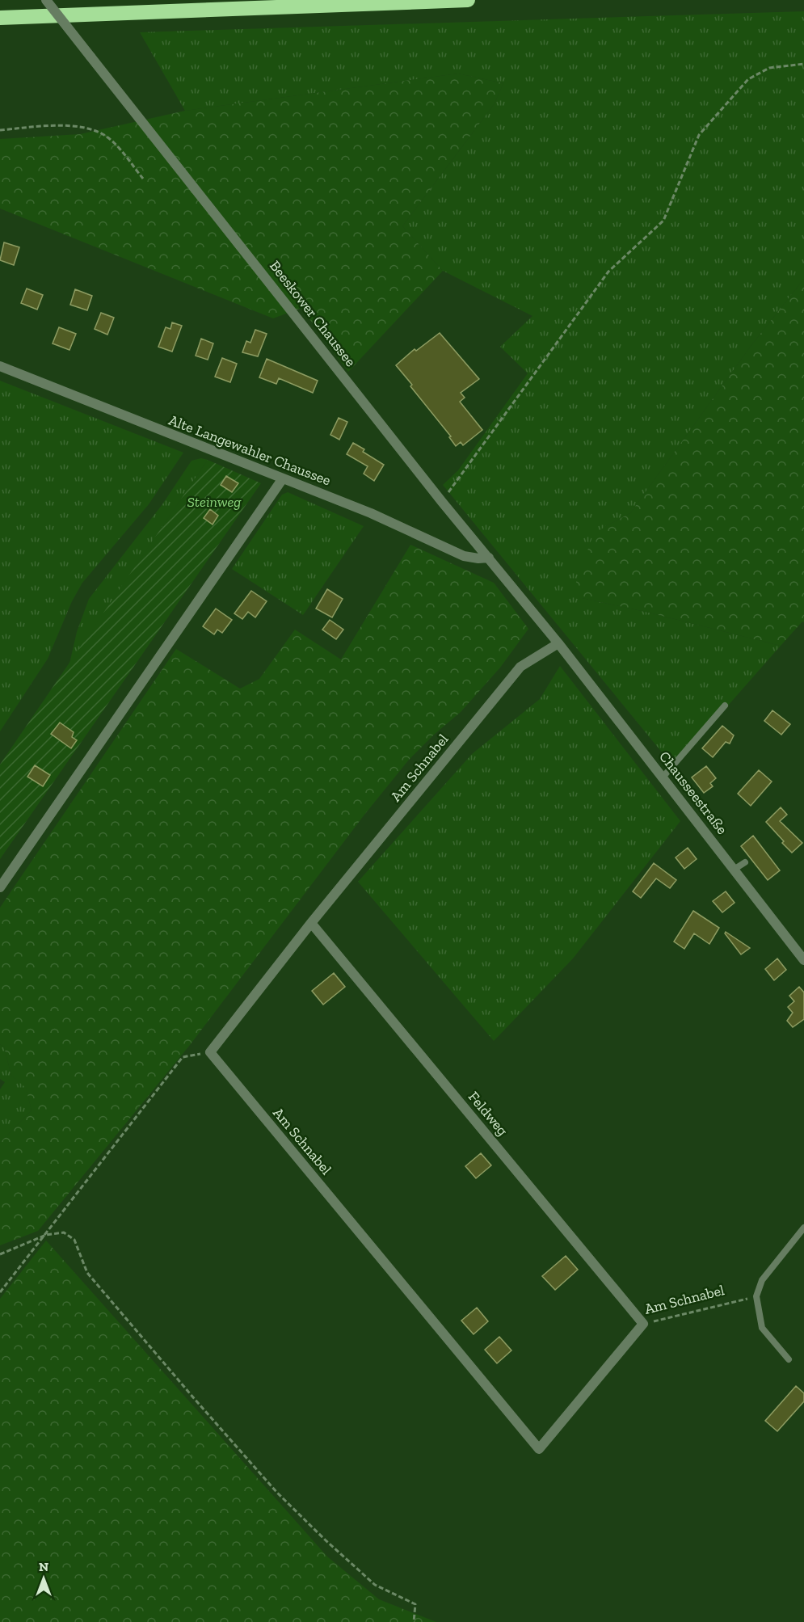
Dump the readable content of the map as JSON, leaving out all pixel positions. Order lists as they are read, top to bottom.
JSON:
{
  "streets": {
    "street": [
      "Beeskower Chaussee",
      "Alte Langewahler Chaussee",
      "Am Schnabel",
      "Chausseestraße",
      "Feldweg"
    ]
  },
  "crossings": [
    ["Beeskower Chaussee", "Alte Langewahler Chaussee"],
    ["Beeskower Chaussee", "Am Schnabel"],
    ["Beeskower Chaussee", "Chausseestraße"],
    ["Am Schnabel", "Chausseestraße"],
    ["Am Schnabel", "Feldweg"]
  ],
  "parks": ["Steinweg"],
  "north": "top"
}
